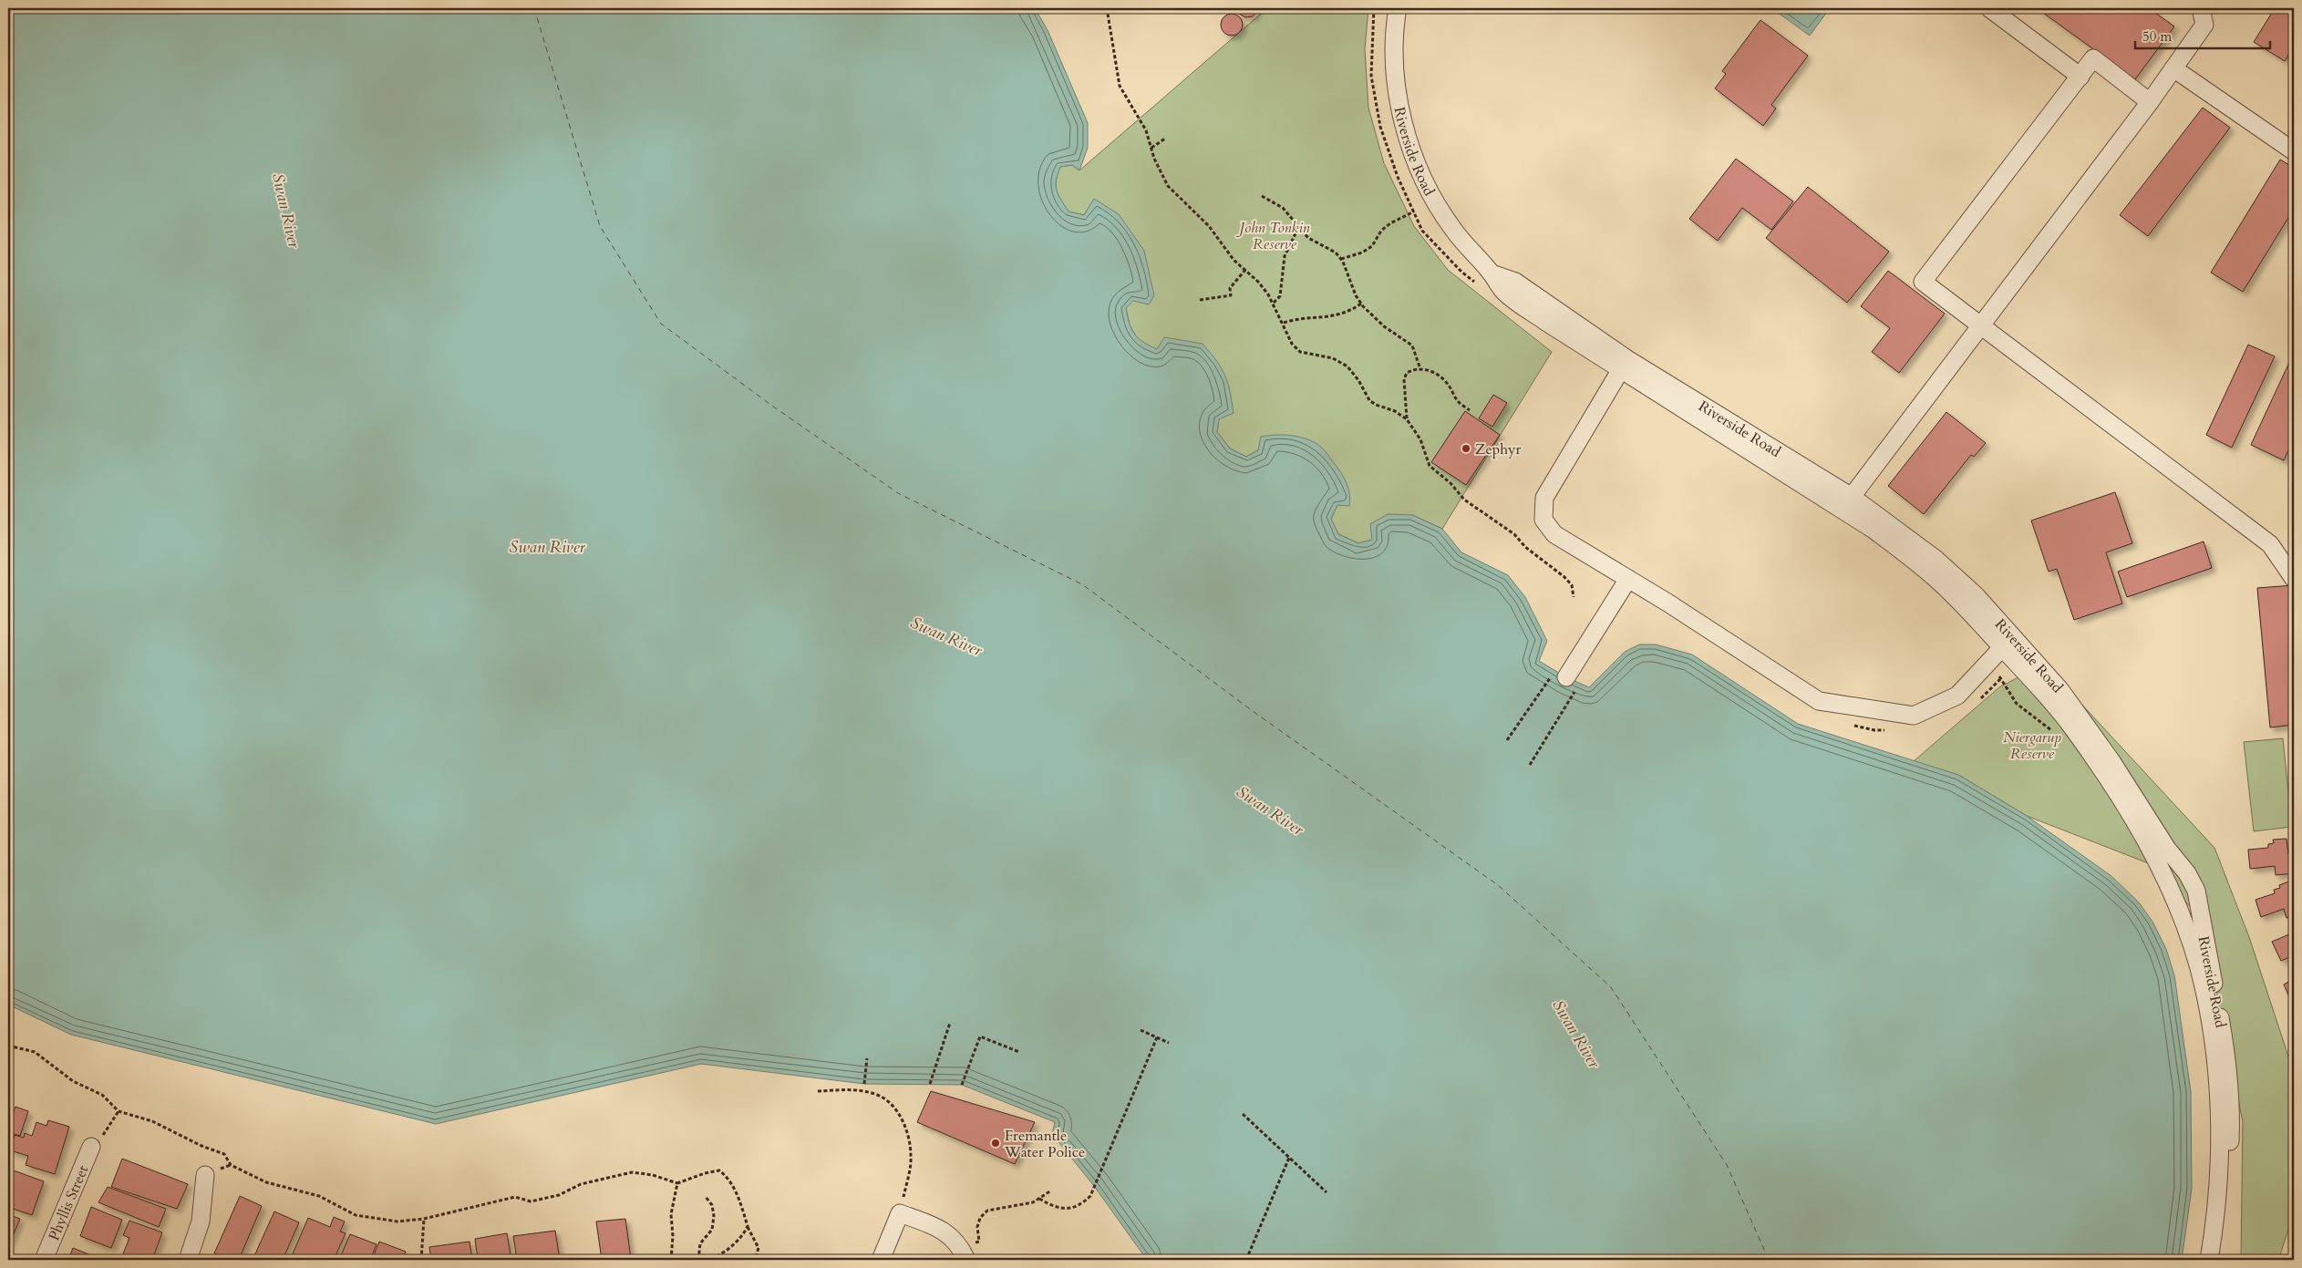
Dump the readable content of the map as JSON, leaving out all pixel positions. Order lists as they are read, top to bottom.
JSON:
{
  "streets": {
    "street": ["Riverside Road", "Phyllis Street"]
  },
  "water": ["Swan River"],
  "parks": ["John Tonkin Reserve", "Niergarup Reserve"],
  "places": ["Zephyr", "Fremantle Water Police"],
  "scale_bar": "50 m"
}
